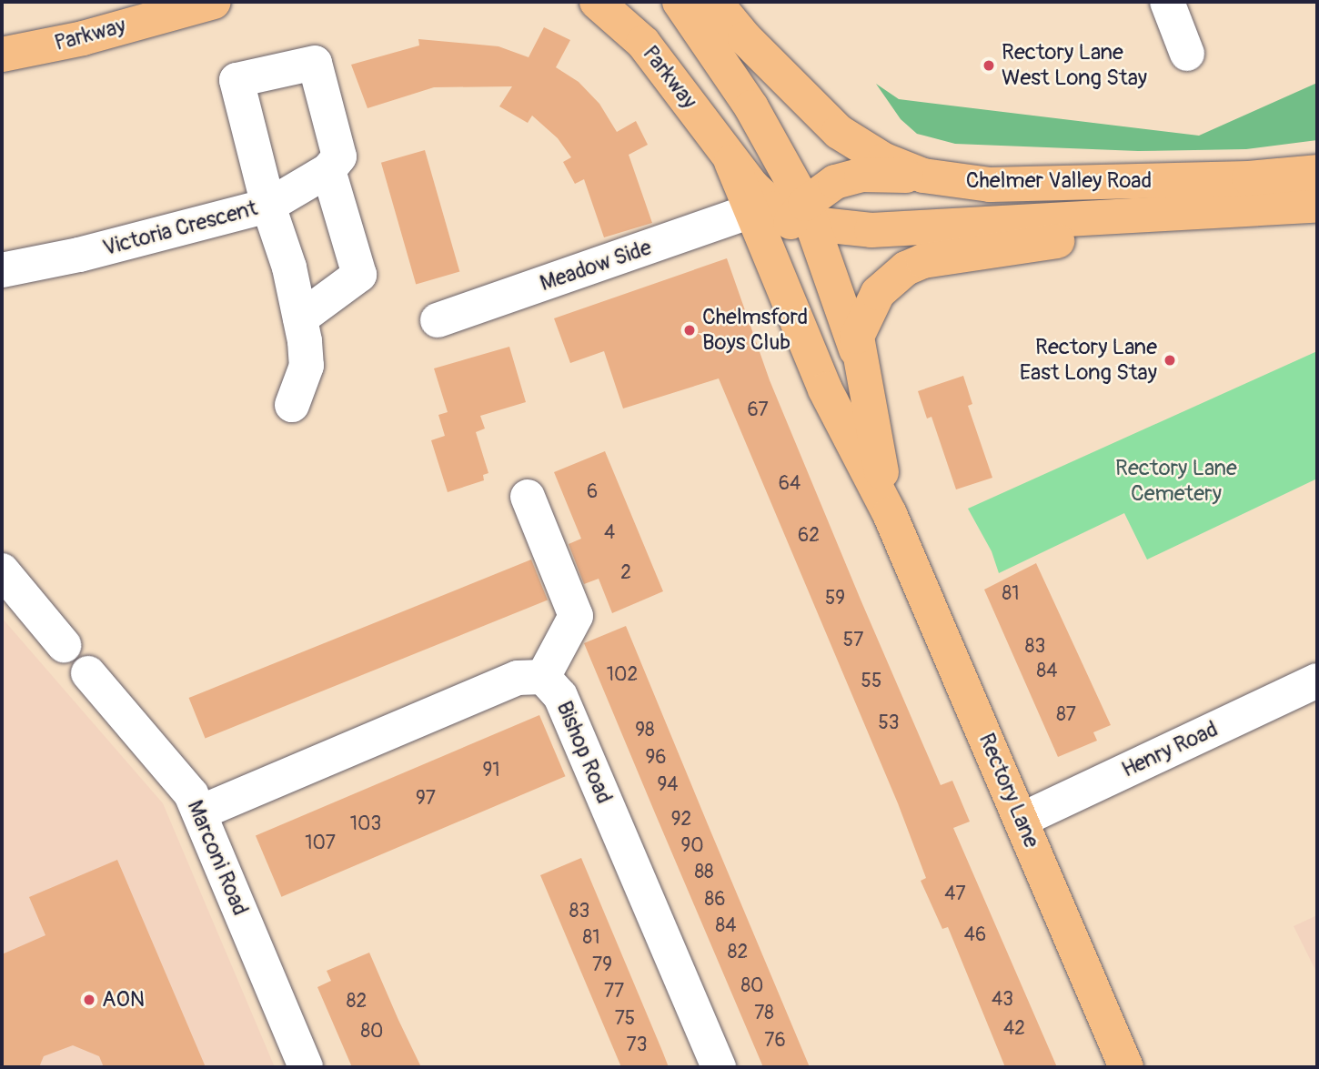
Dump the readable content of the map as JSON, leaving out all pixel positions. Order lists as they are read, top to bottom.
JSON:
{
  "streets": {
    "main road": ["Parkway", "Chelmer Valley Road", "Rectory Lane"],
    "street": [
      "Victoria Crescent",
      "Meadow Side",
      "Henry Road",
      "Bishop Road",
      "Marconi Road"
    ]
  },
  "crossings": [
    ["Parkway", "Chelmer Valley Road"],
    ["Parkway", "Rectory Lane"],
    ["Chelmer Valley Road", "Rectory Lane"],
    ["Meadow Side", "Rectory Lane"],
    ["Henry Road", "Rectory Lane"],
    ["Bishop Road", "Marconi Road"]
  ],
  "parks": ["Rectory Lane Cemetery"],
  "places": [
    "Rectory Lane West Long Stay",
    "Chelmsford Boys Club",
    "Rectory Lane East Long Stay",
    "AON"
  ],
  "house_numbers": [
    "67",
    "64",
    "6",
    "4",
    "62",
    "2",
    "81",
    "59",
    "57",
    "83",
    "84",
    "102",
    "55",
    "87",
    "53",
    "98",
    "96",
    "91",
    "94",
    "97",
    "92",
    "103",
    "107",
    "90",
    "88",
    "47",
    "86",
    "83",
    "84",
    "46",
    "81",
    "82",
    "79",
    "80",
    "77",
    "43",
    "82",
    "78",
    "75",
    "42",
    "80",
    "76",
    "73"
  ]
}
